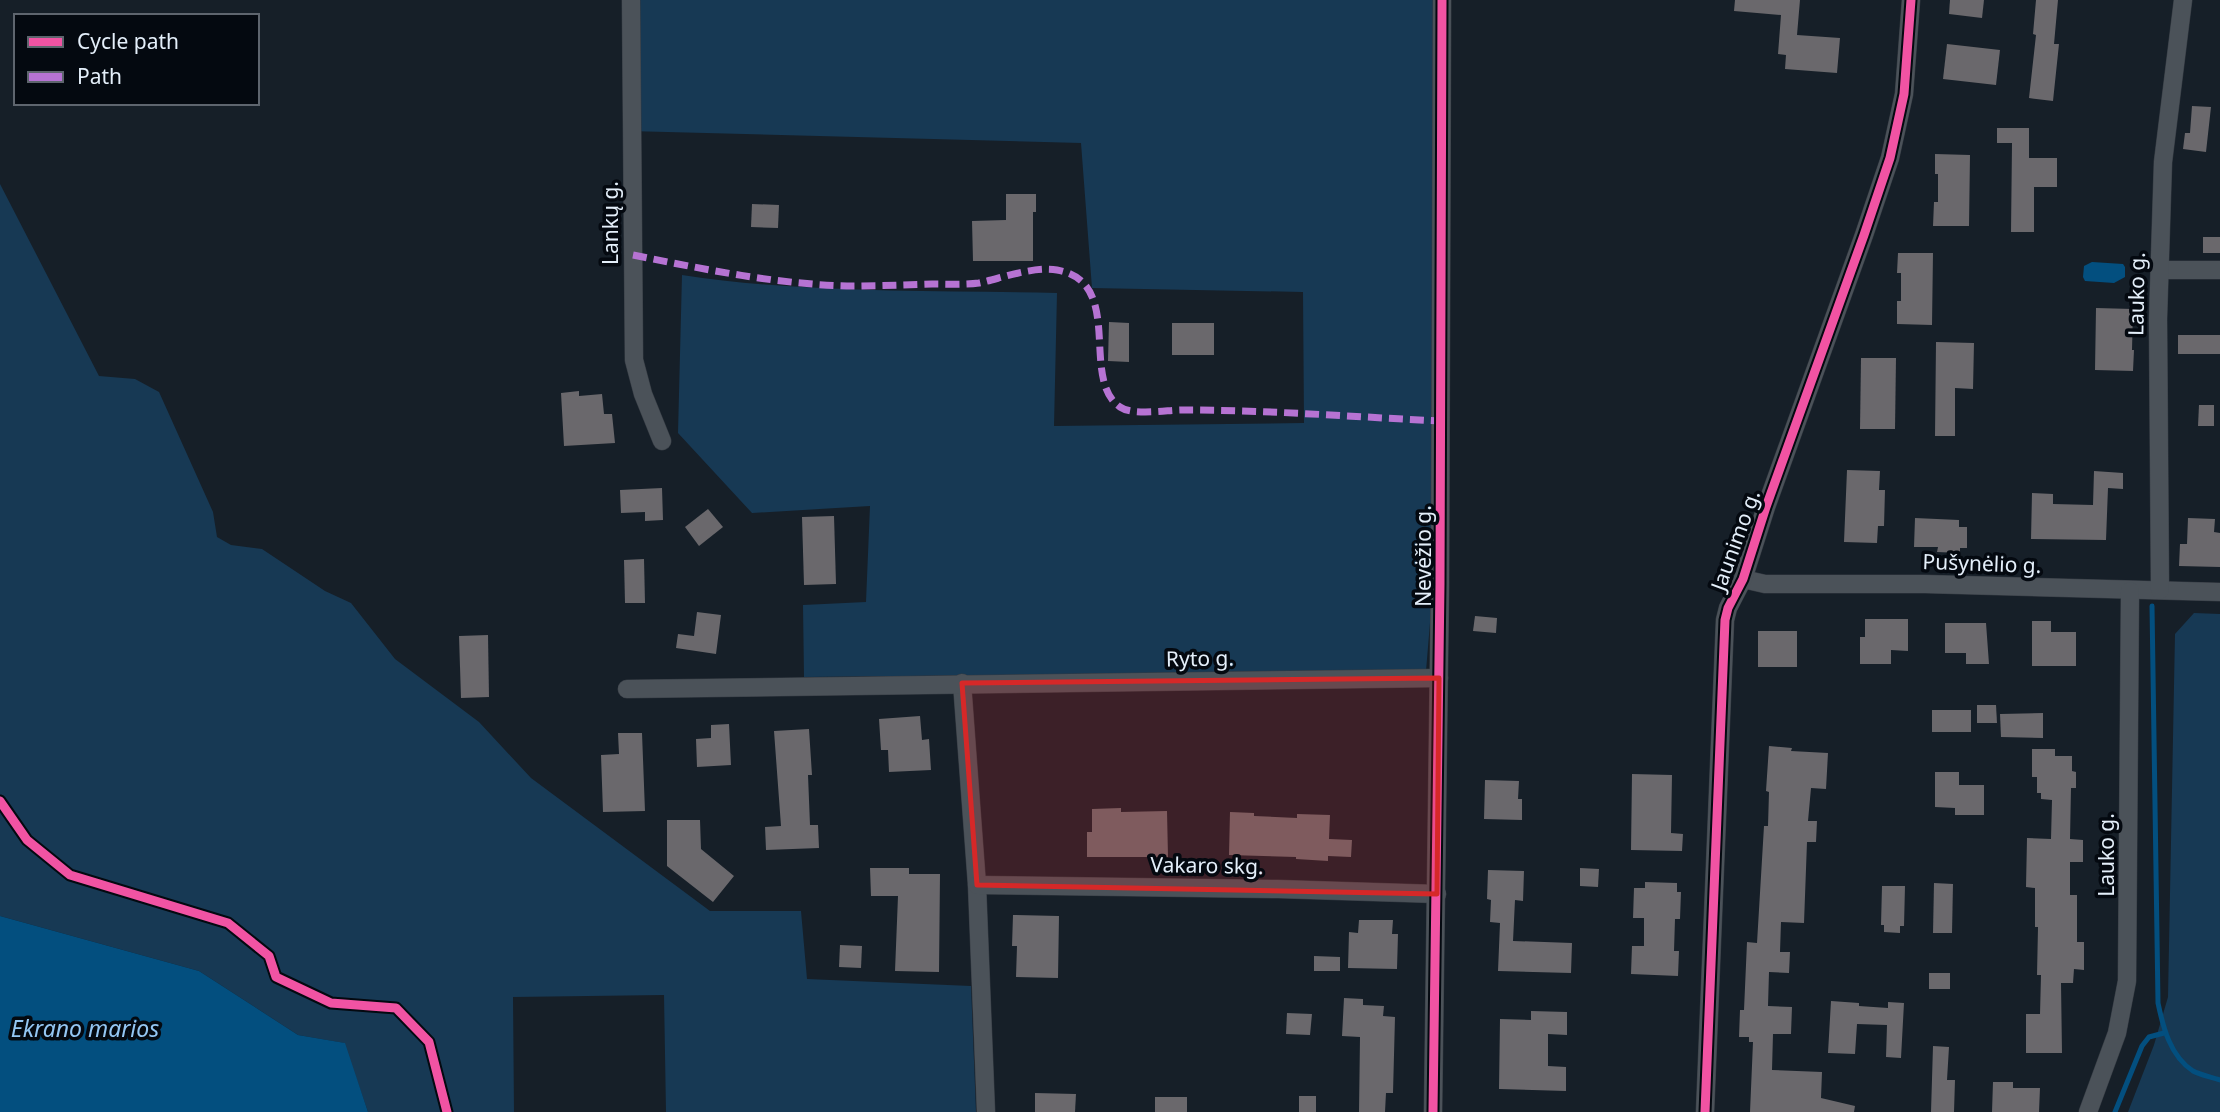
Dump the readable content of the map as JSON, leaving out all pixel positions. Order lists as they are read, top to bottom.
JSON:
{
  "streets": {
    "street": [
      "Lankų g.",
      "Lauko g.",
      "Jaunimo g.",
      "Nevėžio g.",
      "Pušynėlio g.",
      "Ryto g.",
      "Vakaro skg."
    ]
  },
  "crossings": [
    ["Lauko g.", "Pušynėlio g."],
    ["Jaunimo g.", "Pušynėlio g."],
    ["Nevėžio g.", "Ryto g."],
    ["Nevėžio g.", "Vakaro skg."]
  ],
  "water": ["Ekrano marios"],
  "legend": ["Cycle path", "Path"]
}
